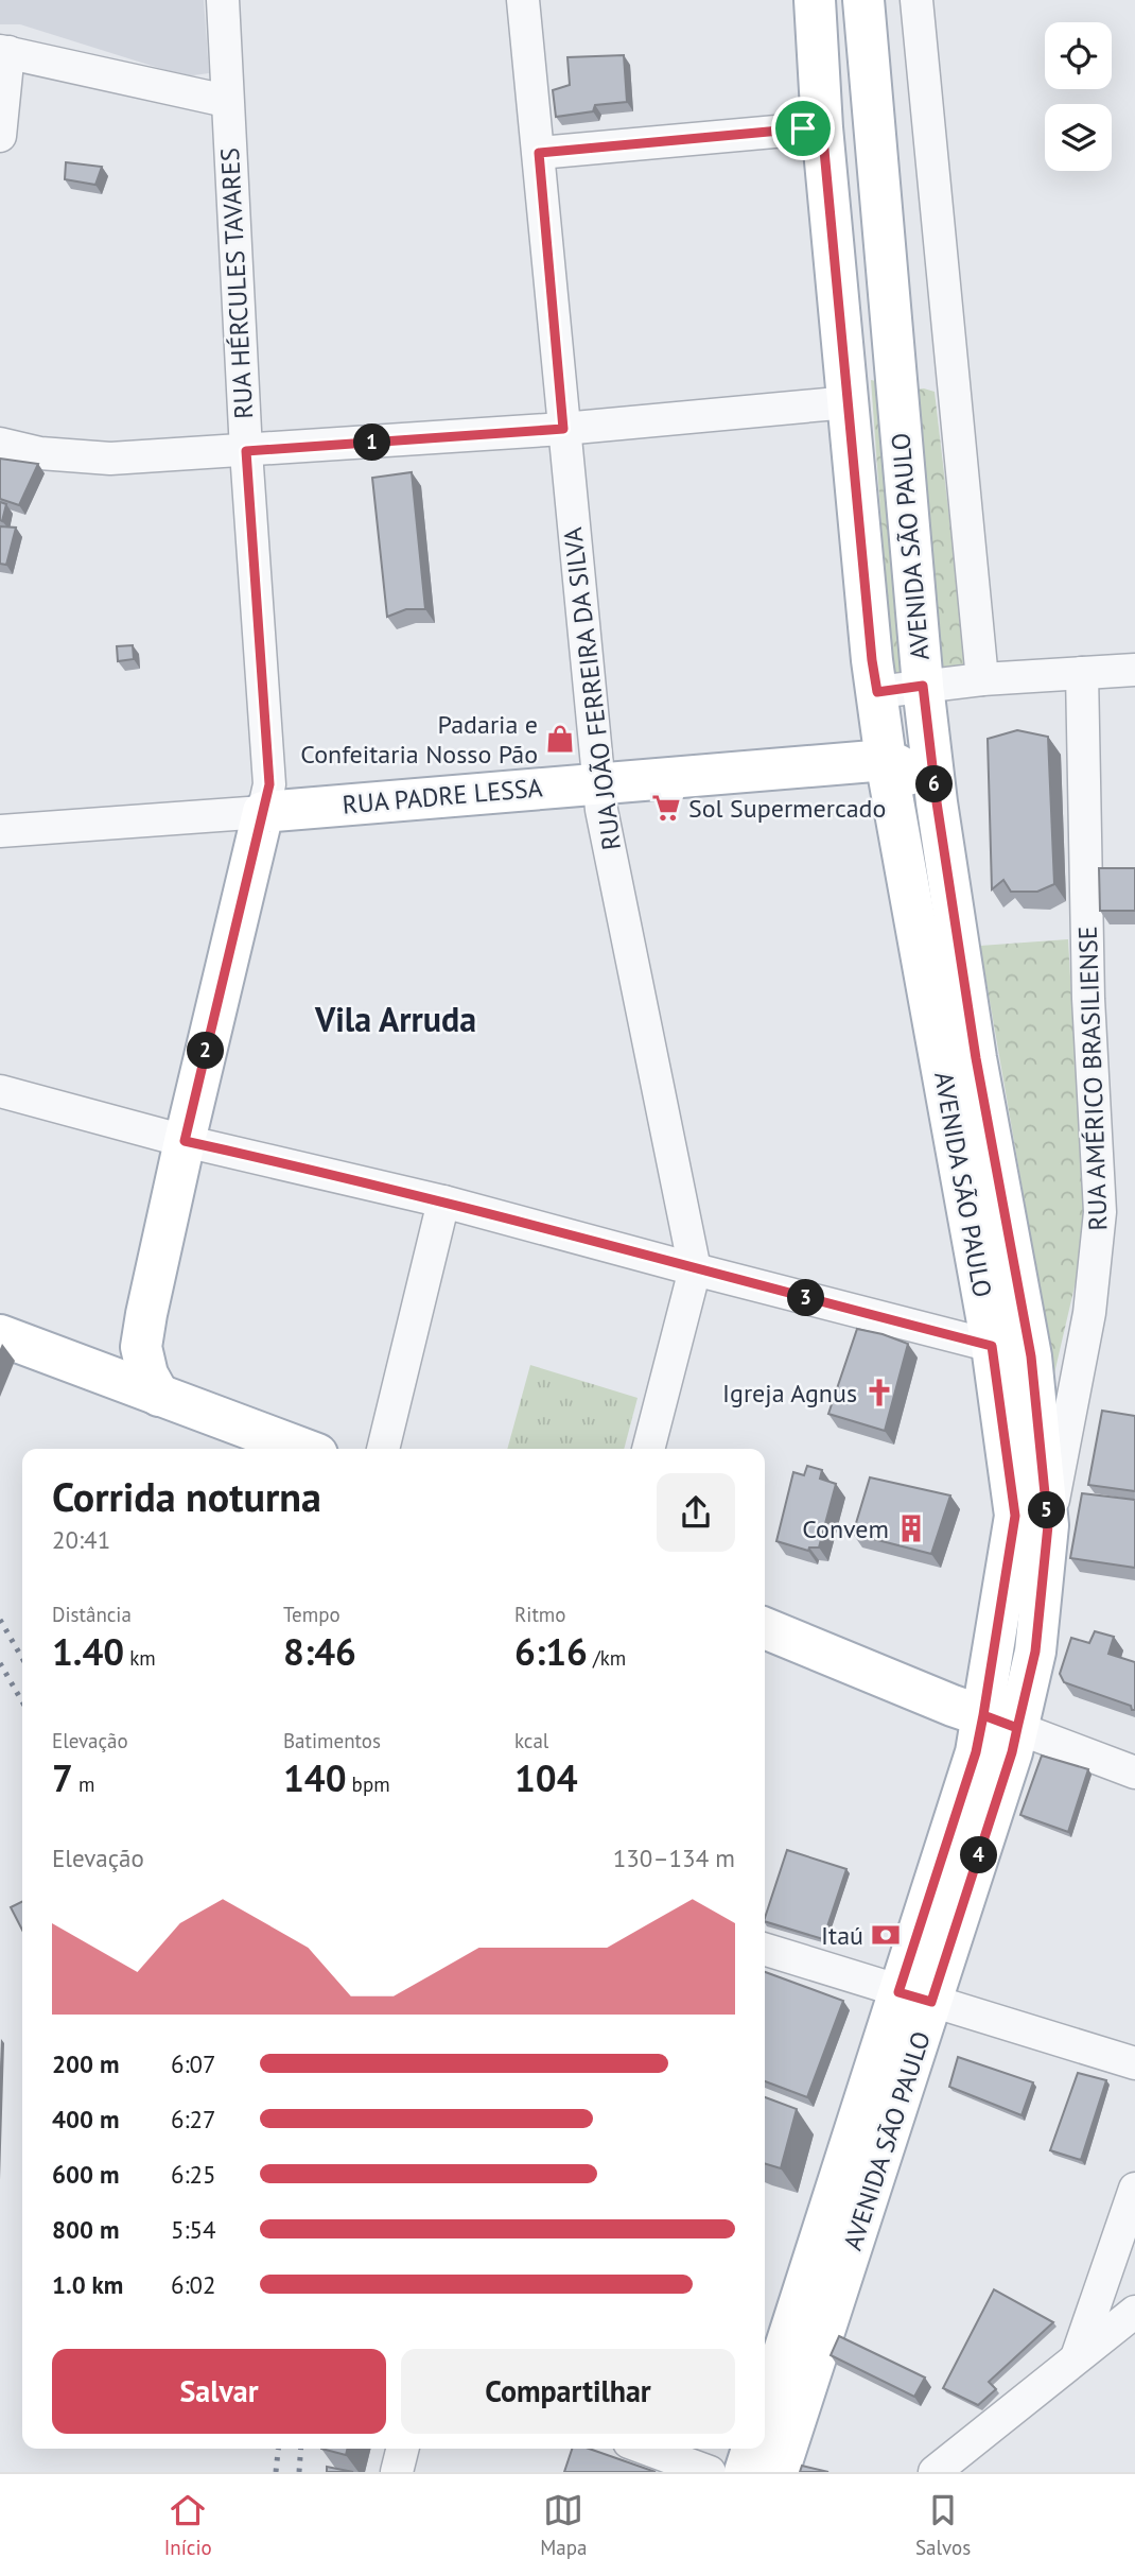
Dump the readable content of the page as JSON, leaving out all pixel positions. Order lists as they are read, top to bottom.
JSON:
{
  "streets": {
    "main road": ["RUA HÉRCULES TAVARES", "AVENIDA SÃO PAULO", "RUA PADRE LESSA"],
    "street": ["RUA JOÃO FERREIRA DA SILVA", "RUA AMÉRICO BRASILIENSE"]
  },
  "crossings": [
    ["RUA HÉRCULES TAVARES", "RUA PADRE LESSA"],
    ["AVENIDA SÃO PAULO", "RUA PADRE LESSA"],
    ["AVENIDA SÃO PAULO", "RUA AMÉRICO BRASILIENSE"],
    ["RUA JOÃO FERREIRA DA SILVA", "RUA PADRE LESSA"]
  ],
  "districts": ["Vila Arruda"],
  "places": {
    "shop": ["Padaria e Confeitaria Nosso Pão"],
    "supermarket": ["Sol Supermercado"],
    "church": ["Igreja Agnus"],
    "building": ["Convem"],
    "bank": ["Itaú"]
  },
  "page": {
    "pins": [
      "1",
      "6",
      "2",
      "3",
      "5",
      "4"
    ],
    "heading": ["Corrida noturna", "20:41"],
    "stats": [
      ["Distância", "1.40 km"],
      ["Tempo", "8:46"],
      ["Ritmo", "6:16 /km"],
      ["Elevação", "7 m"],
      ["Batimentos", "140 bpm"],
      ["kcal", "104"]
    ],
    "chart": ["Elevação", "130–134 m"],
    "list": [
      {
        "name": "200 m",
        "note": "6:07"
      },
      {
        "name": "400 m",
        "note": "6:27"
      },
      {
        "name": "600 m",
        "note": "6:25"
      },
      {
        "name": "800 m",
        "note": "5:54"
      },
      {
        "name": "1.0 km",
        "note": "6:02"
      }
    ],
    "buttons": ["Salvar", "Compartilhar"],
    "tabs": ["Início", "Mapa", "Salvos"]
  }
}
